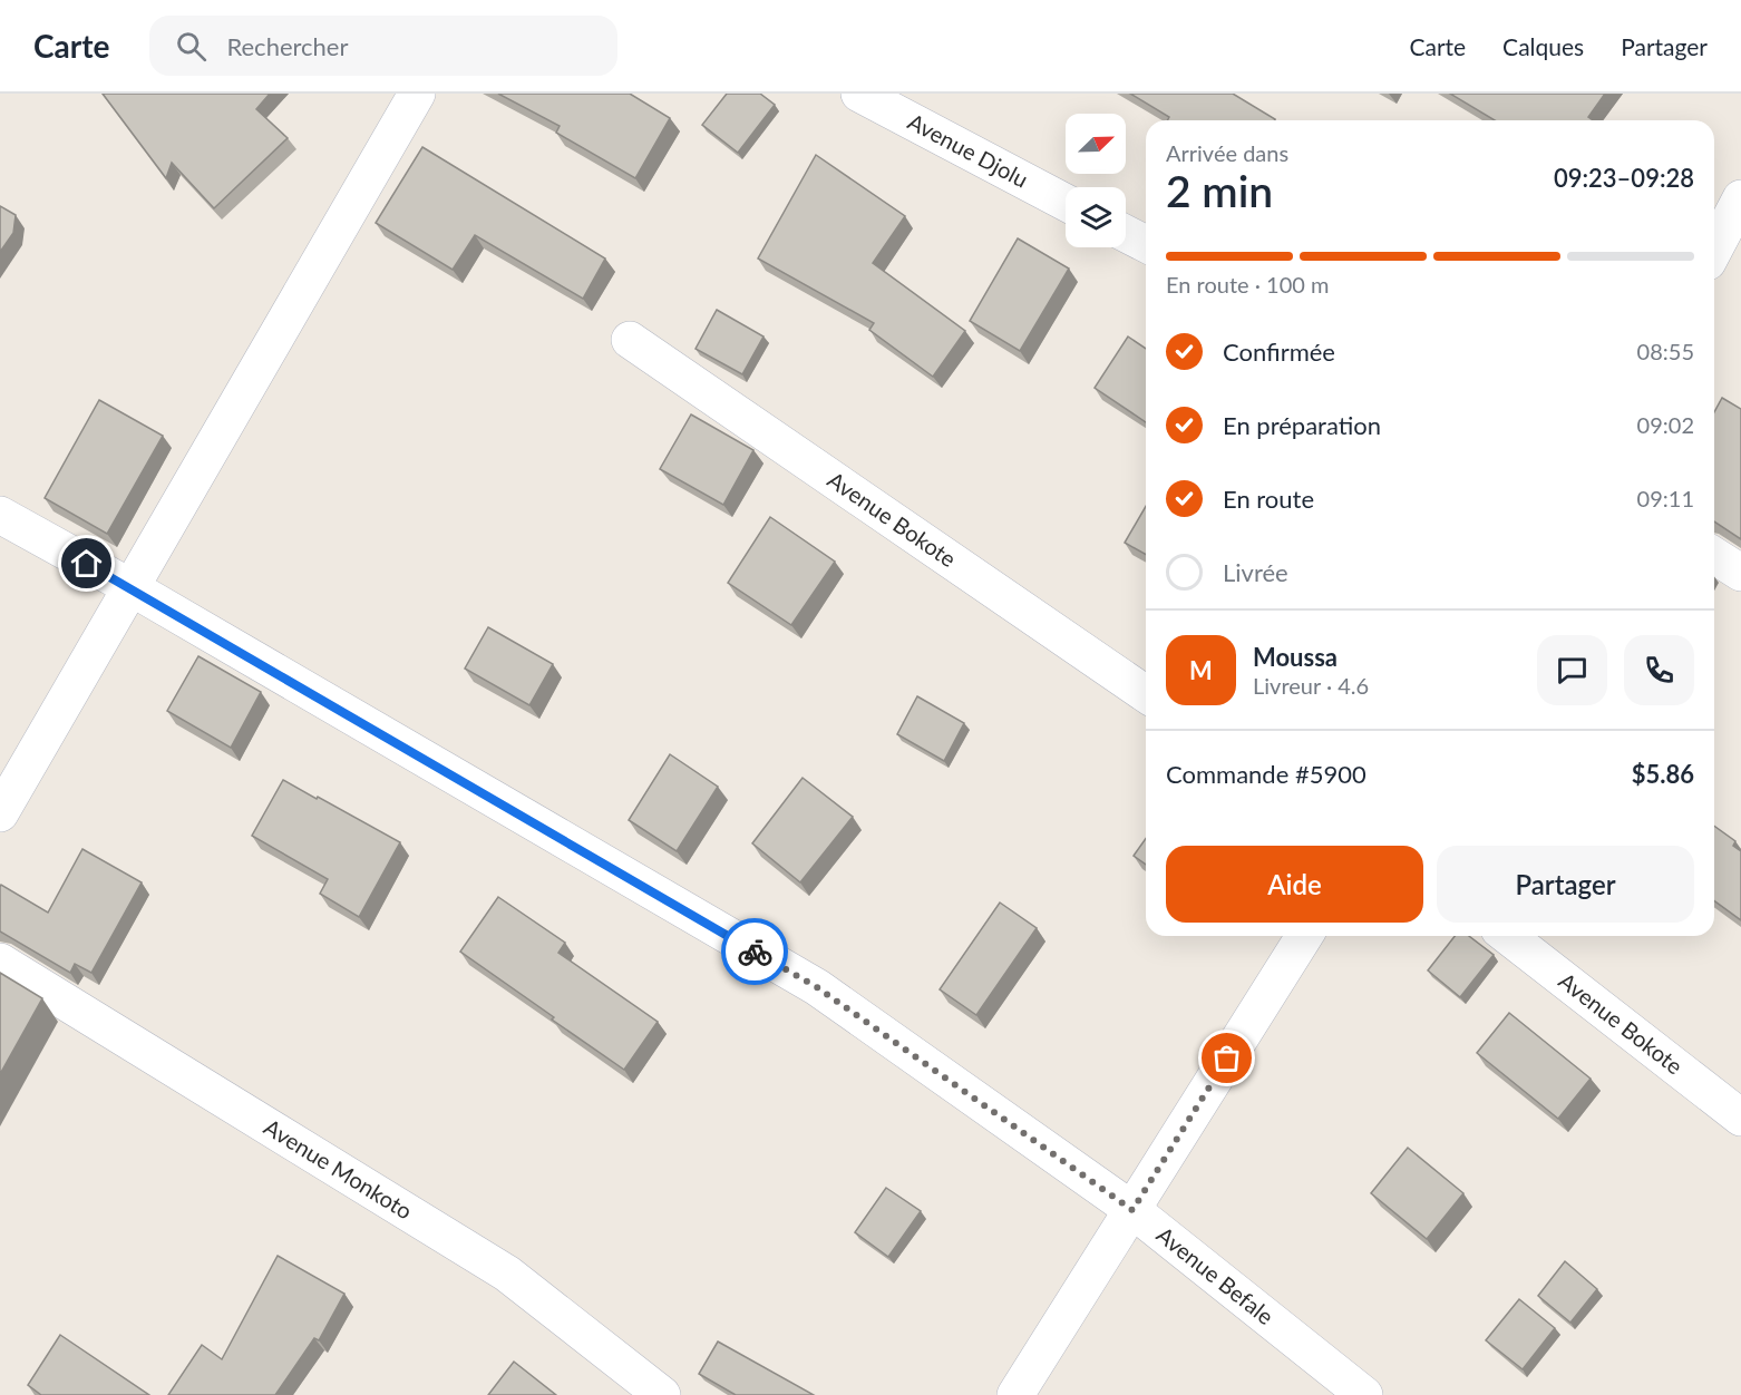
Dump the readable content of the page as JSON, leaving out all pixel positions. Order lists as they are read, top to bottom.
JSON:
{
  "streets": {
    "street": [
      "Avenue Djolu",
      "Avenue Bokote",
      "Avenue Monkoto",
      "Avenue Befale"
    ]
  },
  "north": "top right",
  "page": {
    "header": "Carte",
    "search": "Rechercher",
    "nav": ["Carte", "Calques", "Partager"],
    "heading": ["2 min", "Arrivée dans", "09:23–09:28"],
    "panel": [
      "Moussa",
      "Livreur · 4.6",
      "Commande #5900",
      "$5.86"
    ],
    "bar": "En route · 100 m",
    "list": [
      ["Confirmée", "08:55"],
      ["En préparation", "09:02"],
      ["En route", "09:11"],
      "Livrée"
    ],
    "round": "M",
    "buttons": ["Aide", "Partager"]
  }
}
